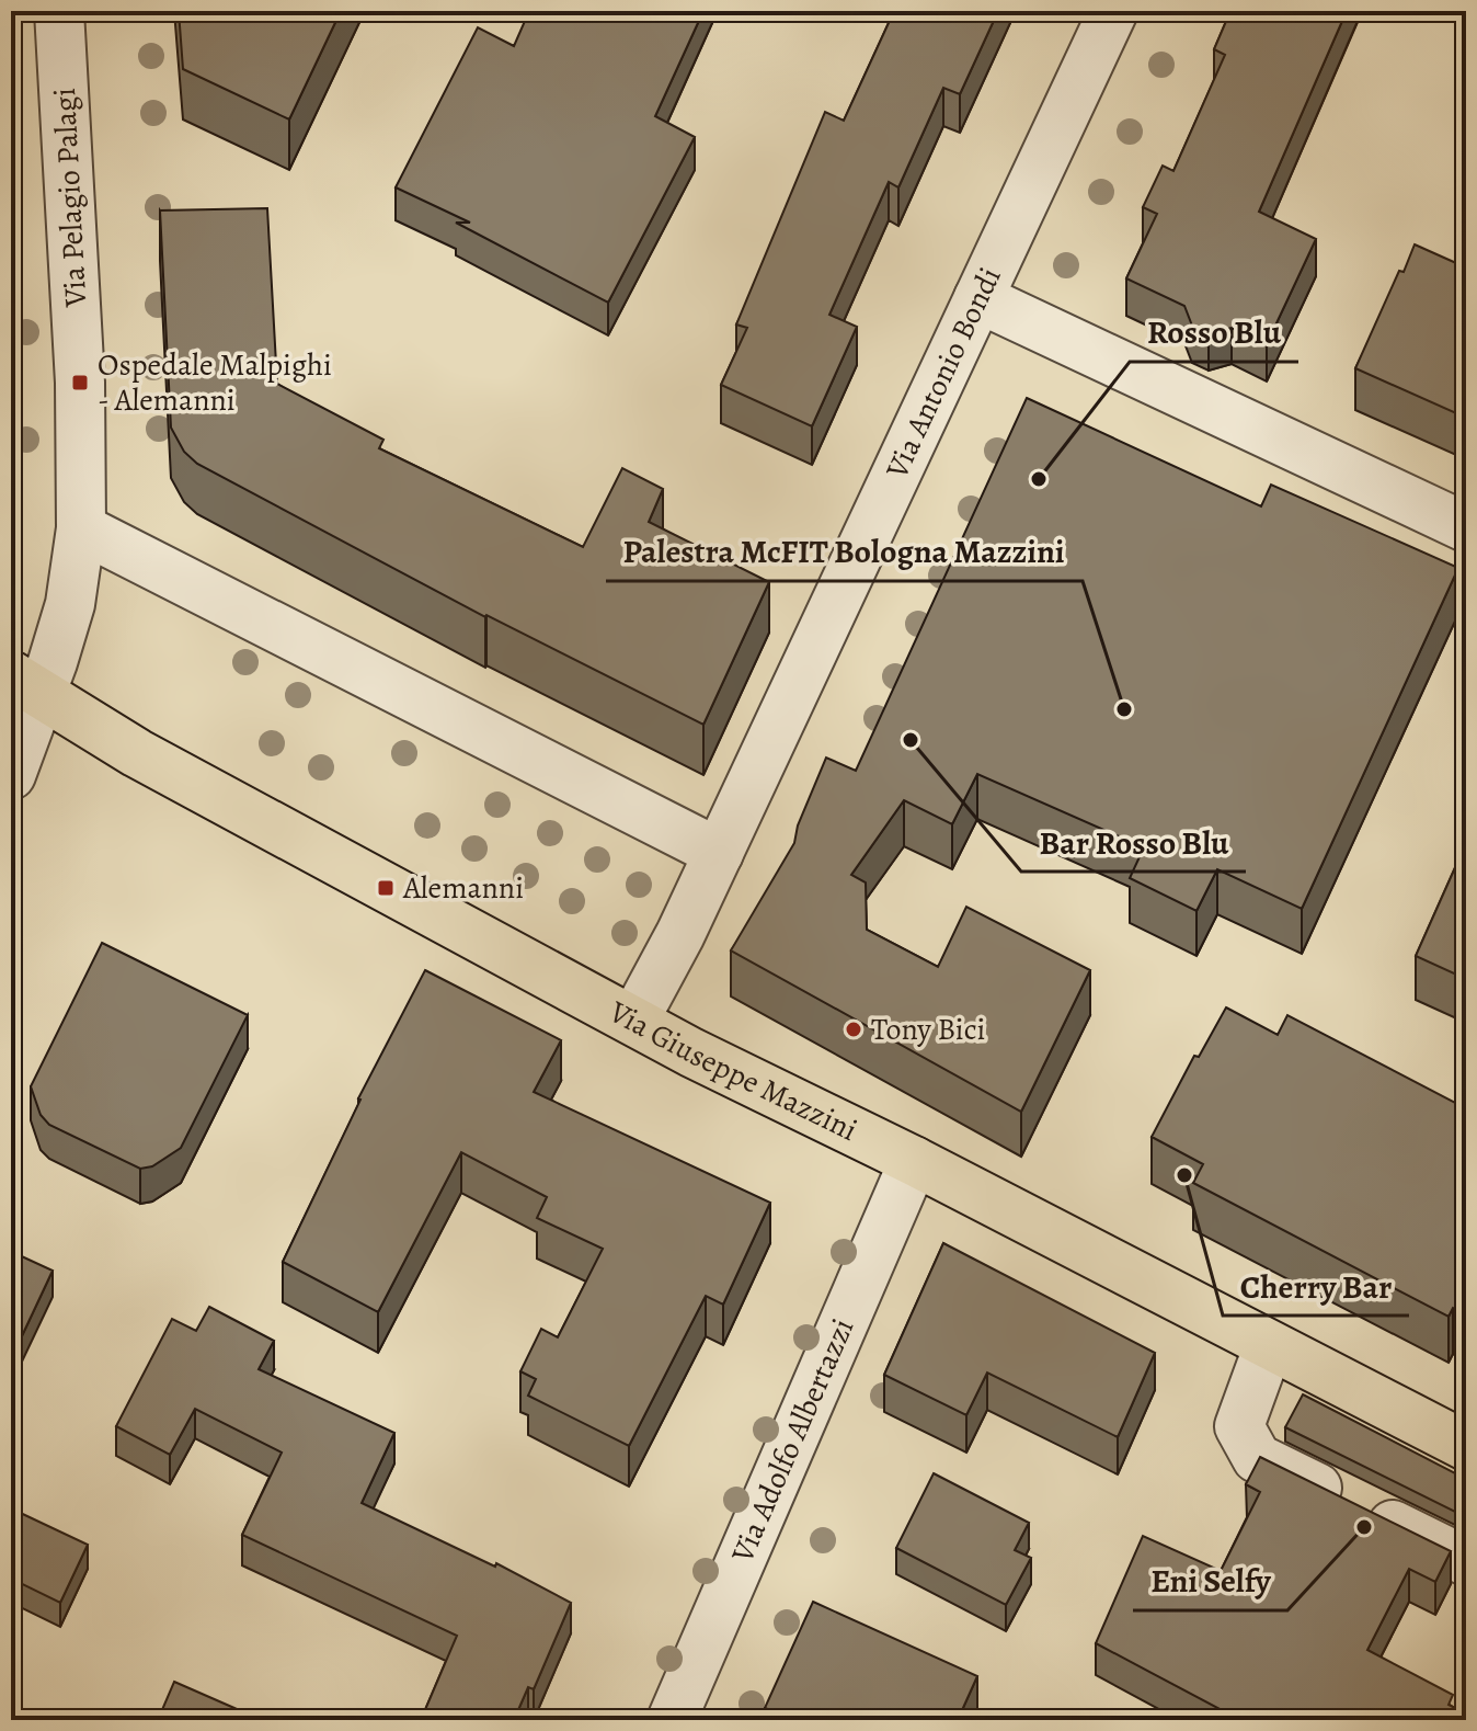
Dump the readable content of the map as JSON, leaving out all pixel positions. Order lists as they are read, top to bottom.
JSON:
{
  "streets": {
    "main road": ["Via Giuseppe Mazzini"],
    "street": ["Via Pelagio Palagi", "Via Antonio Bondi", "Via Adolfo Albertazzi"]
  },
  "crossings": [
    ["Via Pelagio Palagi", "Via Giuseppe Mazzini"],
    ["Via Antonio Bondi", "Via Giuseppe Mazzini"],
    ["Via Giuseppe Mazzini", "Via Adolfo Albertazzi"]
  ],
  "places": {
    "transit": ["Ospedale Malpighi - Alemanni", "Alemanni"],
    "other": [
      "Rosso Blu",
      "Palestra McFIT Bologna Mazzini",
      "Bar Rosso Blu",
      "Tony Bici",
      "Cherry Bar",
      "Eni Selfy"
    ]
  }
}
